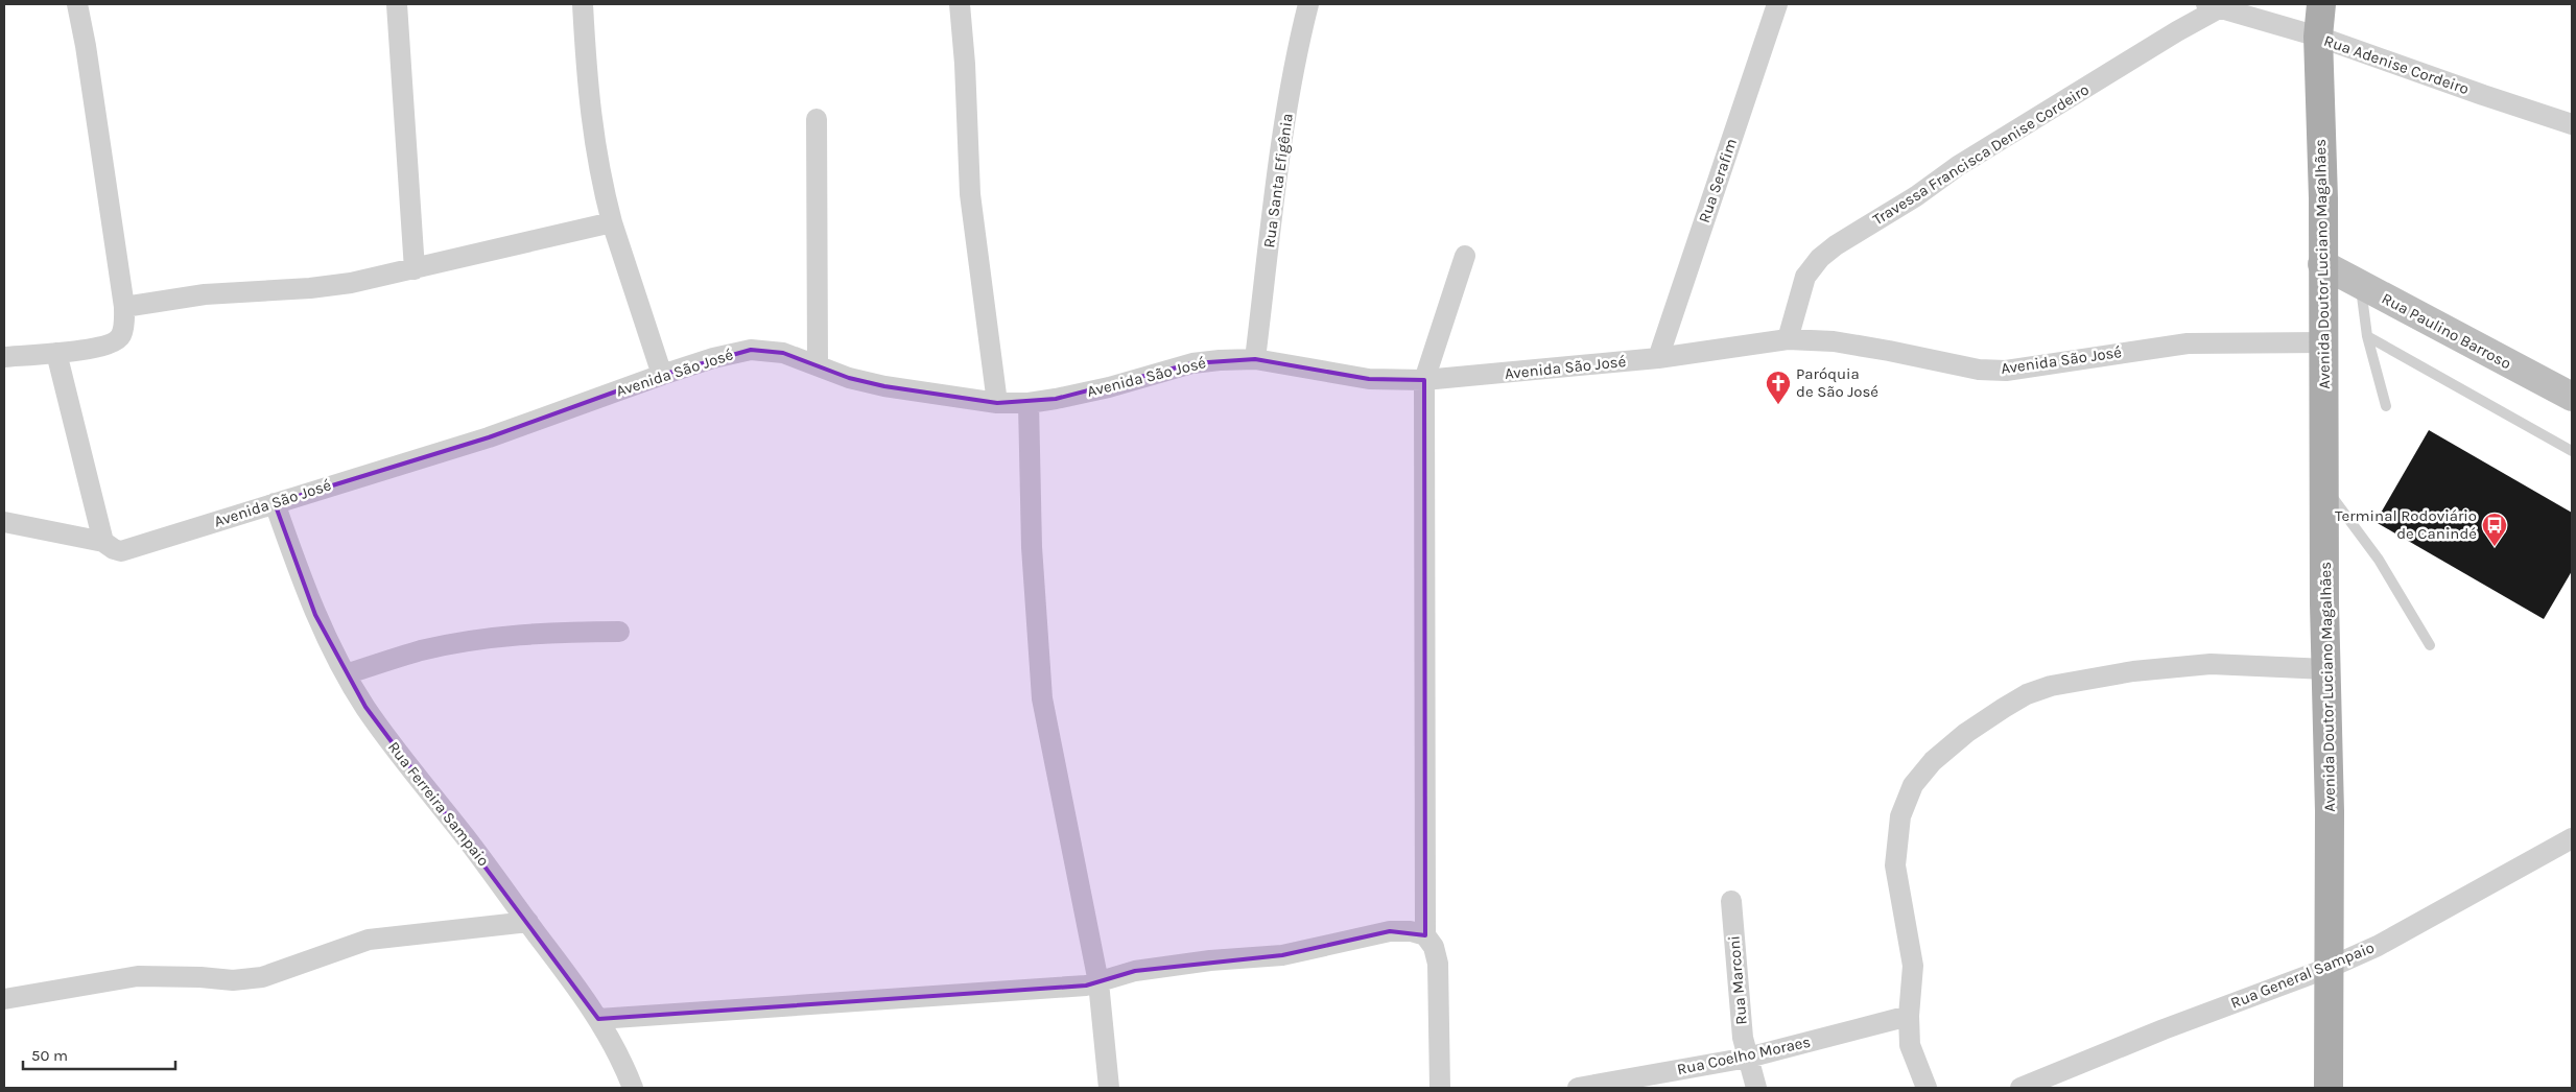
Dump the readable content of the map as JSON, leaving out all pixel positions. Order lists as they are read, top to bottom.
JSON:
{
  "streets": {
    "main road": ["Avenida Doutor Luciano Magalhães"],
    "street": [
      "Rua Adenise Cordeiro",
      "Travessa Francisca Denise Cordeiro",
      "Rua Santa Efigênia",
      "Rua Serafim",
      "Rua Paulino Barroso",
      "Avenida São José",
      "Rua Ferreira Sampaio",
      "Rua General Sampaio",
      "Rua Marconi",
      "Rua Coelho Moraes"
    ]
  },
  "crossings": [
    ["Rua Adenise Cordeiro", "Travessa Francisca Denise Cordeiro"],
    ["Rua Adenise Cordeiro", "Avenida Doutor Luciano Magalhães"],
    ["Travessa Francisca Denise Cordeiro", "Avenida São José"],
    ["Rua Santa Efigênia", "Avenida São José"],
    ["Rua Serafim", "Avenida São José"],
    ["Avenida Doutor Luciano Magalhães", "Rua Paulino Barroso"],
    ["Avenida Doutor Luciano Magalhães", "Avenida São José"],
    ["Avenida Doutor Luciano Magalhães", "Rua General Sampaio"],
    ["Avenida São José", "Rua Ferreira Sampaio"],
    ["Rua Marconi", "Rua Coelho Moraes"]
  ],
  "places": {
    "church": ["Paróquia de São José"],
    "bus stop": ["Terminal Rodoviário de Canindé"]
  },
  "scale_bar": "50 m"
}
